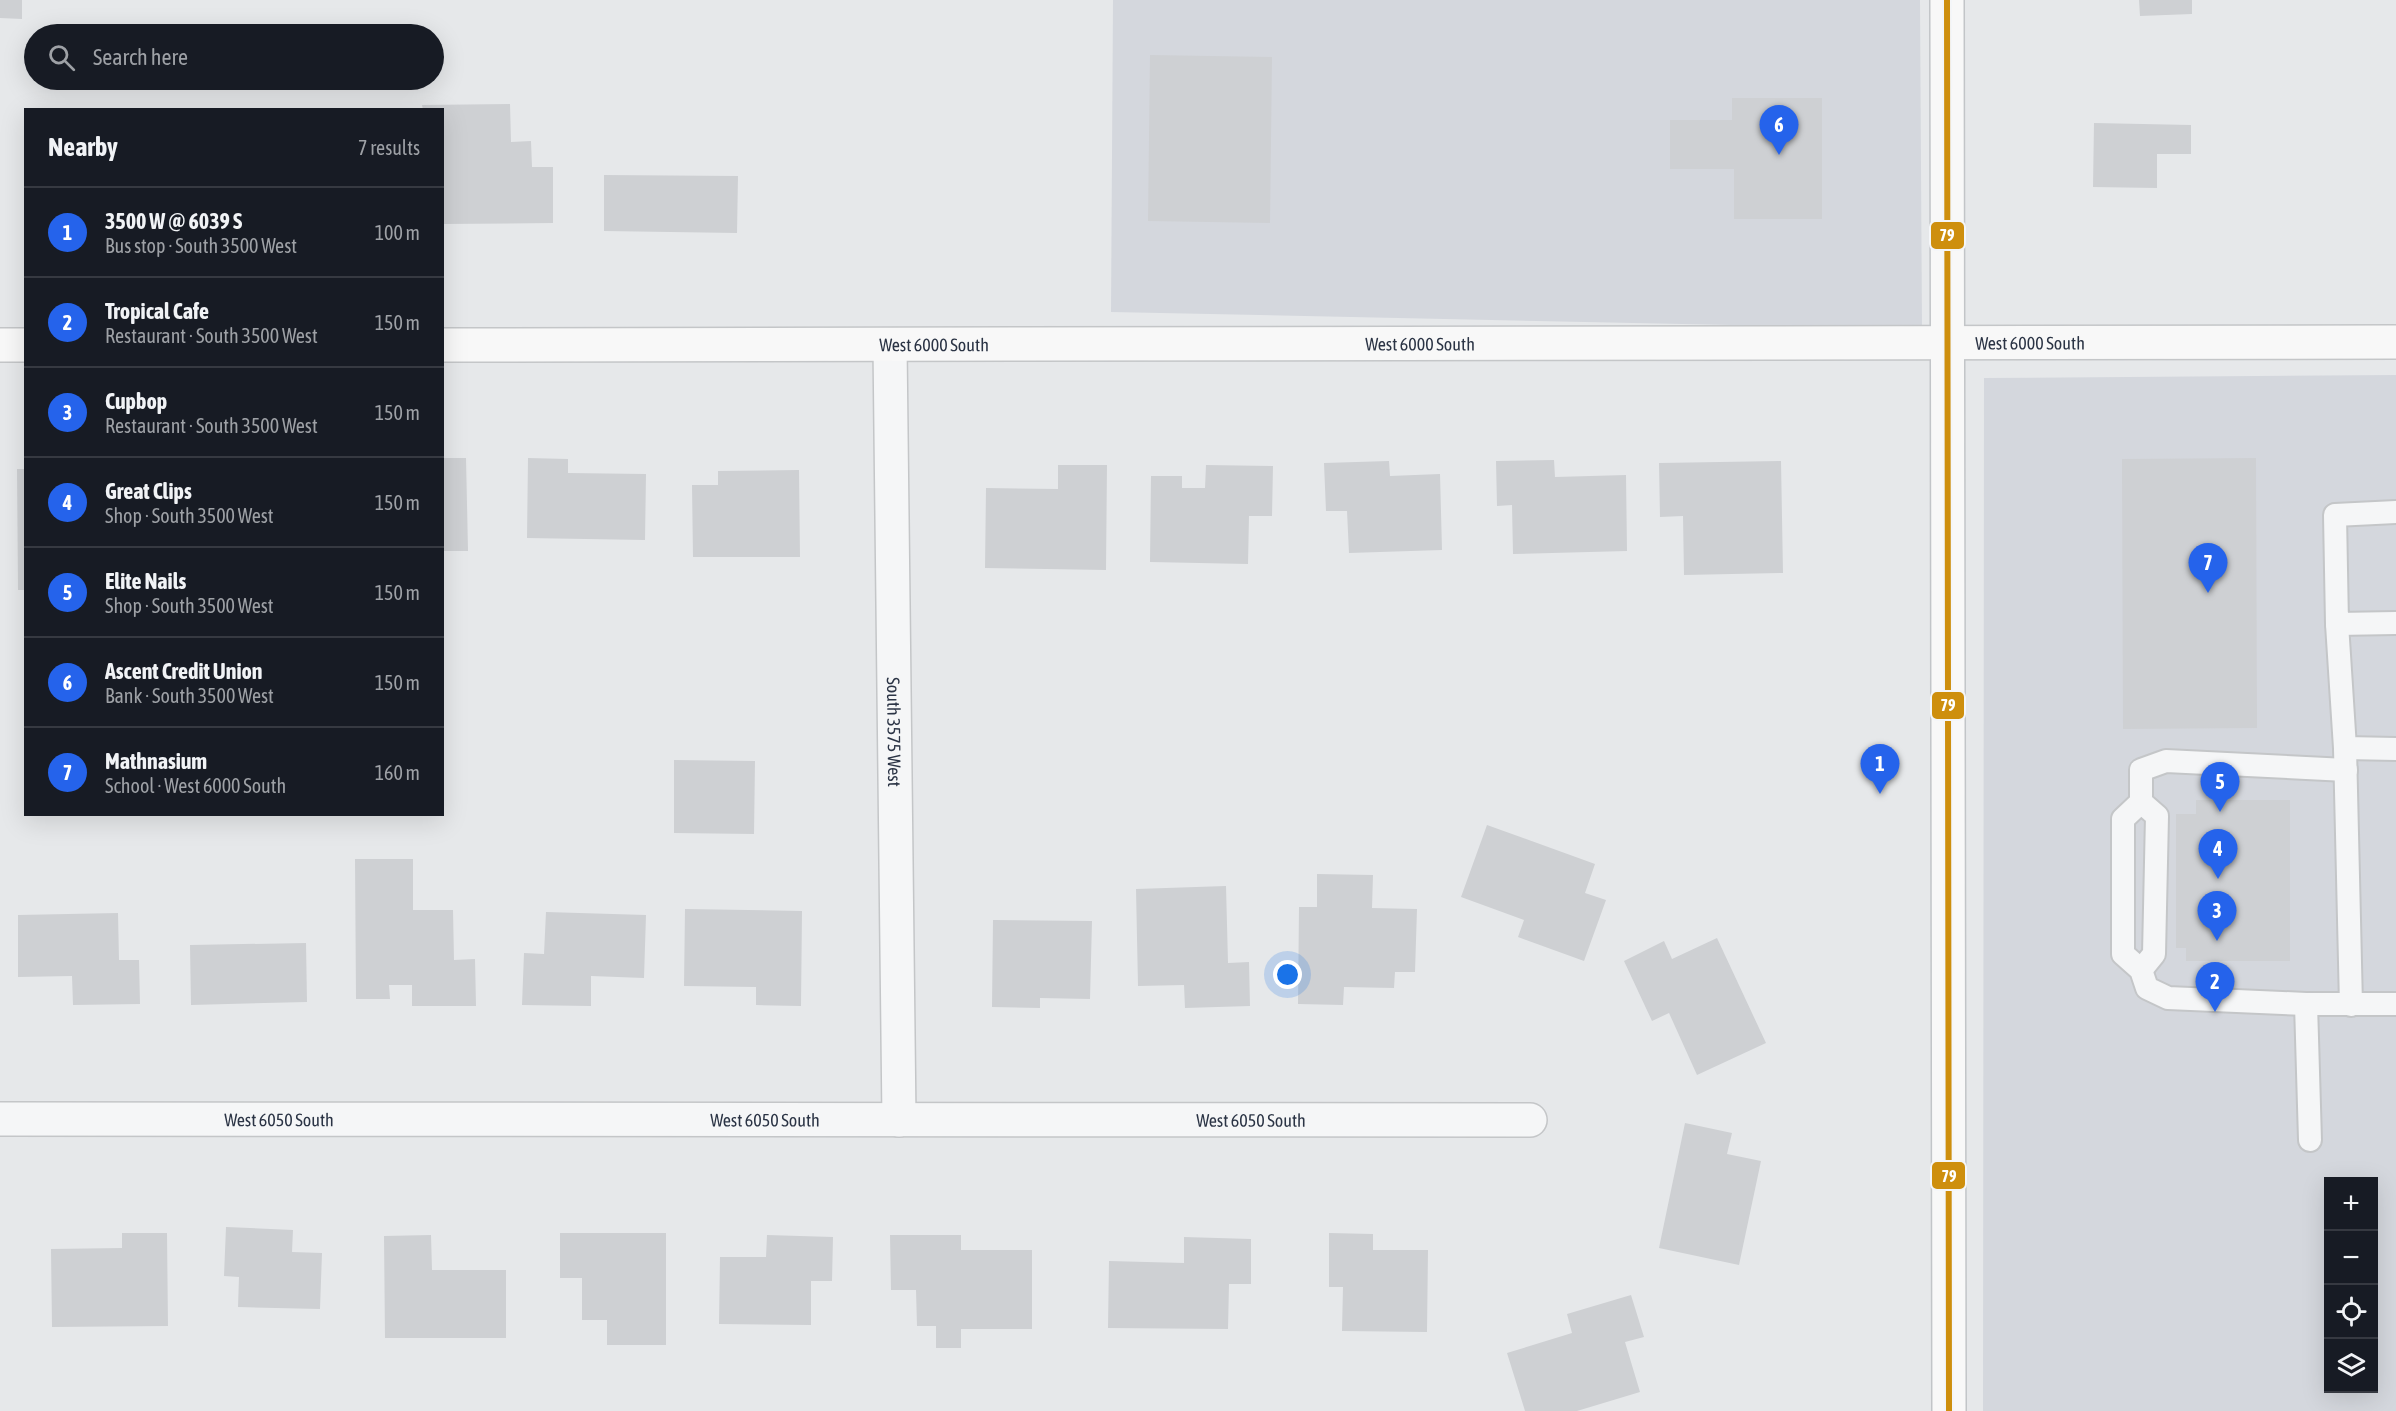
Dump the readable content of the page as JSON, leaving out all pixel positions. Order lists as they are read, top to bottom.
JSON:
{
  "streets": {
    "street": ["West 6000 South", "South 3575 West", "West 6050 South"]
  },
  "crossings": [
    ["West 6000 South", "South 3575 West"],
    ["South 3575 West", "West 6050 South"]
  ],
  "lines": ["transit line 79"],
  "page": {
    "search": "Search here",
    "pins": [
      "6",
      "7",
      "1",
      "5",
      "4",
      "3",
      "2"
    ],
    "heading": ["Nearby", "7 results"],
    "list": [
      {
        "mark": "1",
        "name": "3500 W @ 6039 S",
        "note": "Bus stop · South 3500 West",
        "value": "100 m"
      },
      {
        "mark": "2",
        "name": "Tropical Cafe",
        "note": "Restaurant · South 3500 West",
        "value": "150 m"
      },
      {
        "mark": "3",
        "name": "Cupbop",
        "note": "Restaurant · South 3500 West",
        "value": "150 m"
      },
      {
        "mark": "4",
        "name": "Great Clips",
        "note": "Shop · South 3500 West",
        "value": "150 m"
      },
      {
        "mark": "5",
        "name": "Elite Nails",
        "note": "Shop · South 3500 West",
        "value": "150 m"
      },
      {
        "mark": "6",
        "name": "Ascent Credit Union",
        "note": "Bank · South 3500 West",
        "value": "150 m"
      },
      {
        "mark": "7",
        "name": "Mathnasium",
        "note": "School · West 6000 South",
        "value": "160 m"
      }
    ],
    "map_buttons": ["+", "−"]
  }
}
